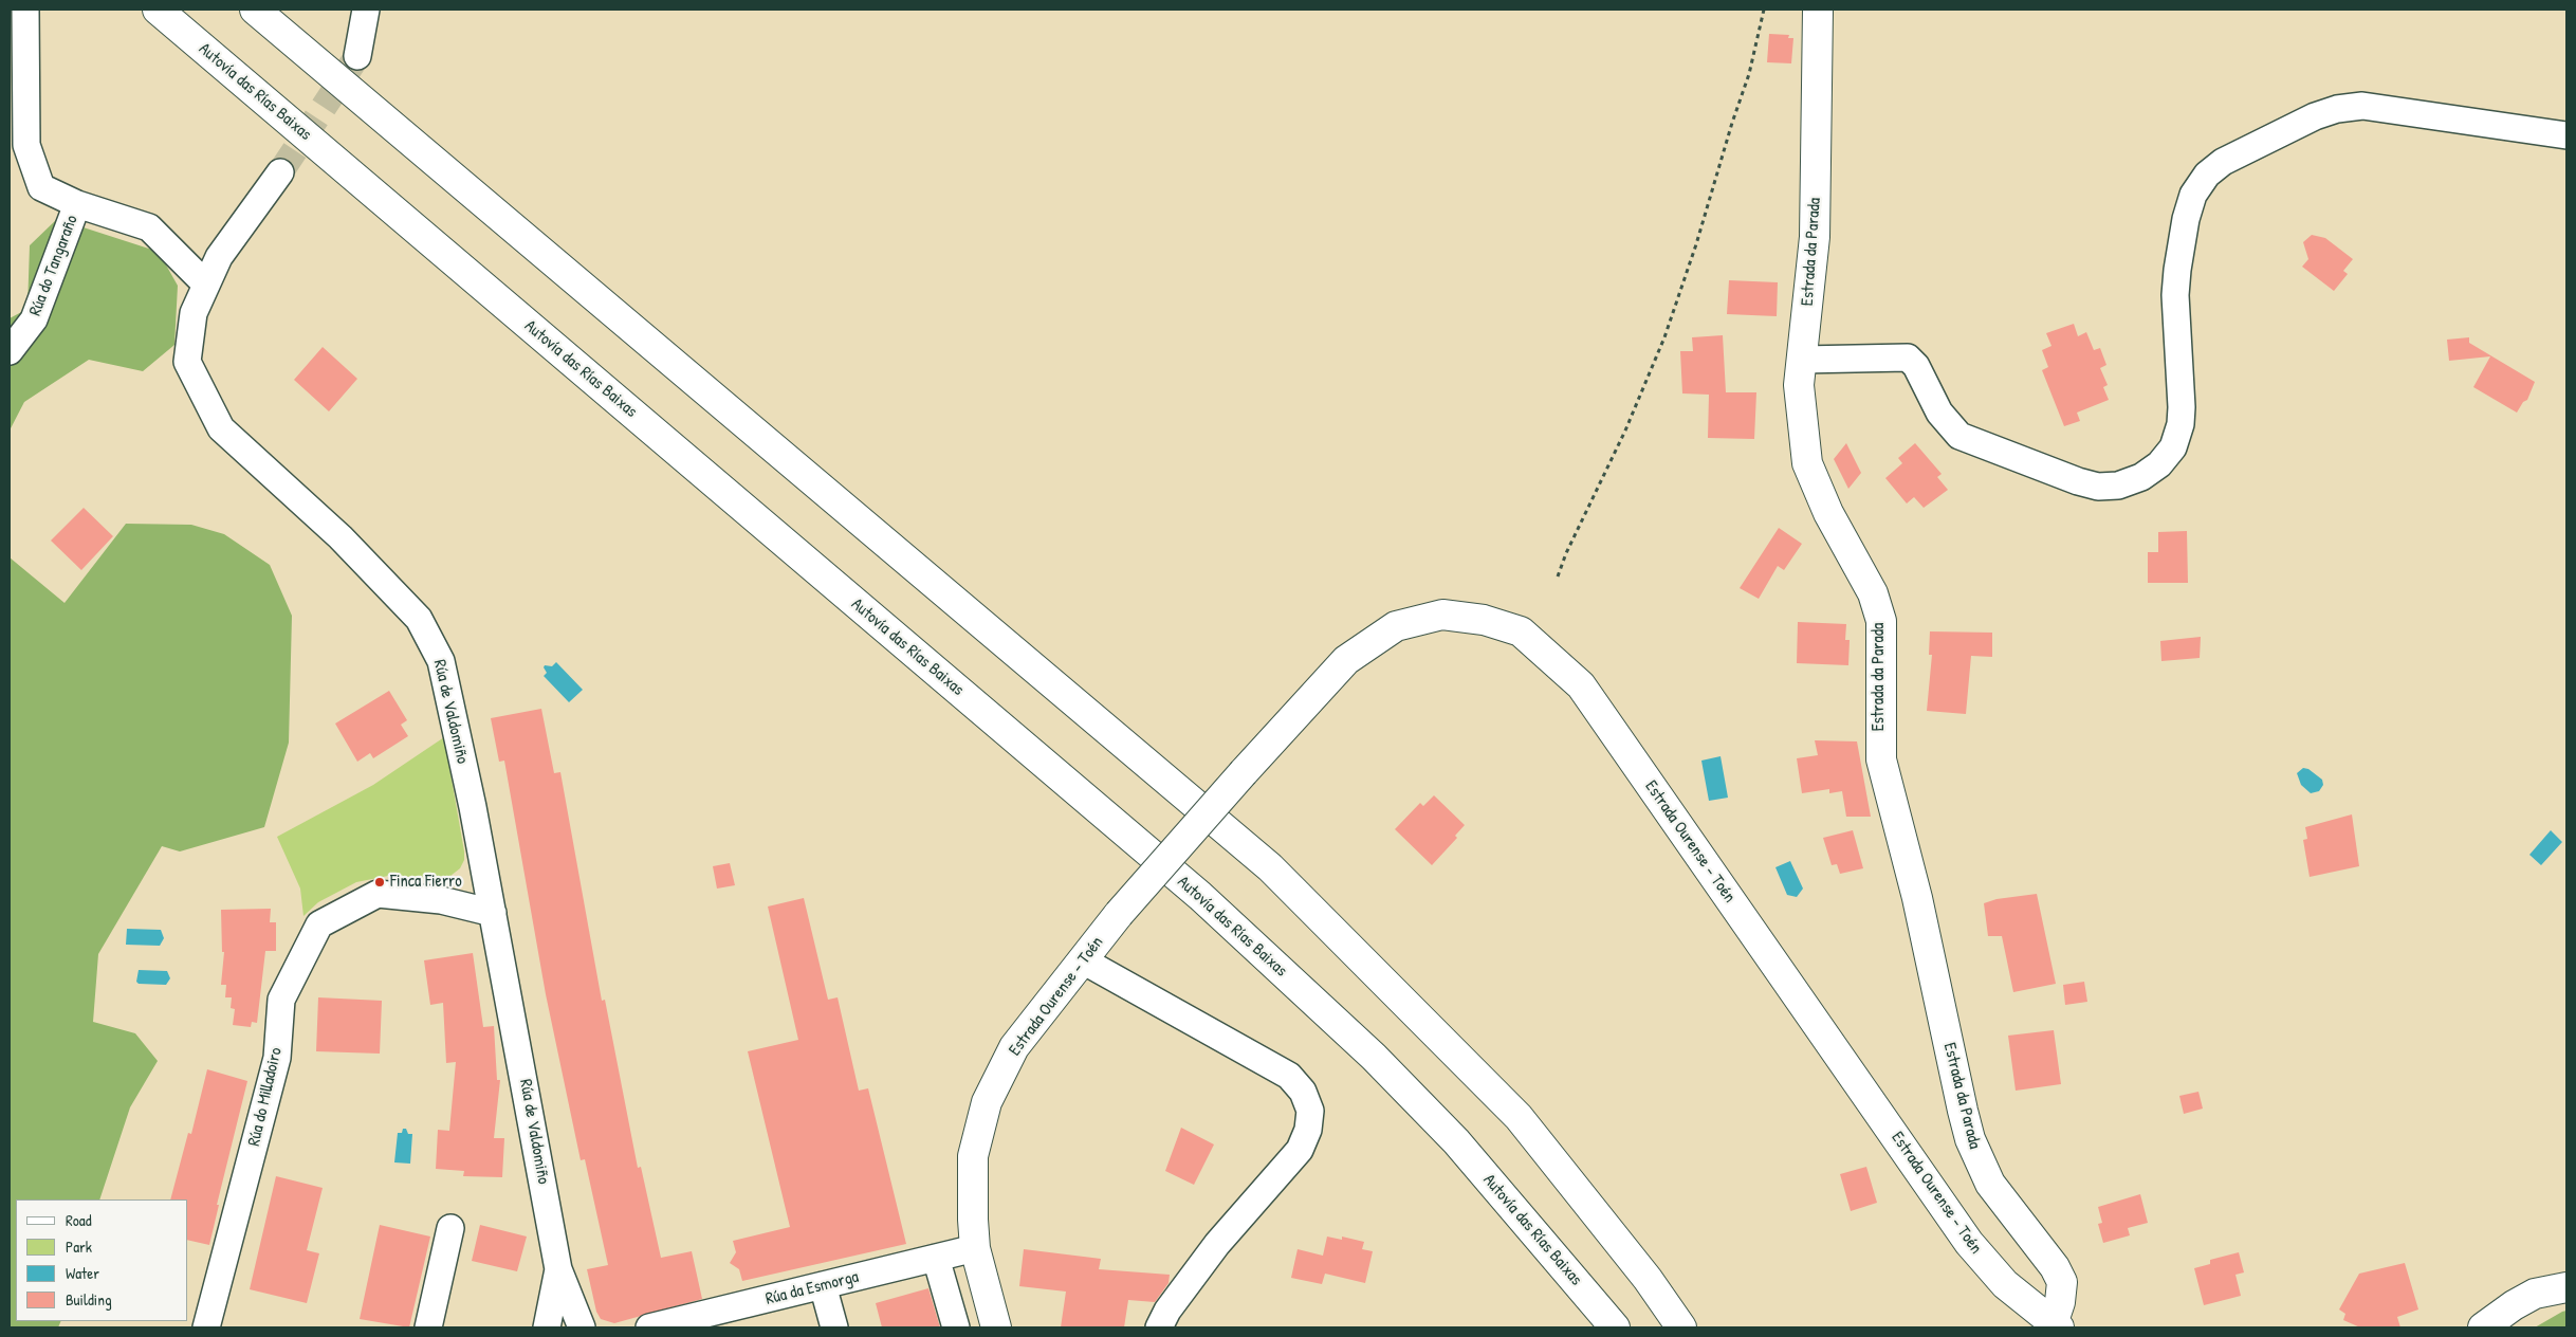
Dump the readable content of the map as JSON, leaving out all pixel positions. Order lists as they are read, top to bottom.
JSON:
{
  "streets": {
    "main road": ["Autovía das Rías Baixas", "Estrada da Parada", "Estrada Ourense - Toén"],
    "street": [
      "Rúa do Tangaraño",
      "Rúa de Valdomiño",
      "Rúa do Milladoiro",
      "Rúa da Esmorga"
    ]
  },
  "crossings": [
    ["Estrada da Parada", "Estrada Ourense - Toén"],
    ["Rúa de Valdomiño", "Rúa do Milladoiro"],
    ["Estrada Ourense - Toén", "Rúa da Esmorga"]
  ],
  "places": ["Finca Fierro"],
  "legend": [
    "Road",
    "Park",
    "Water",
    "Building"
  ]
}
